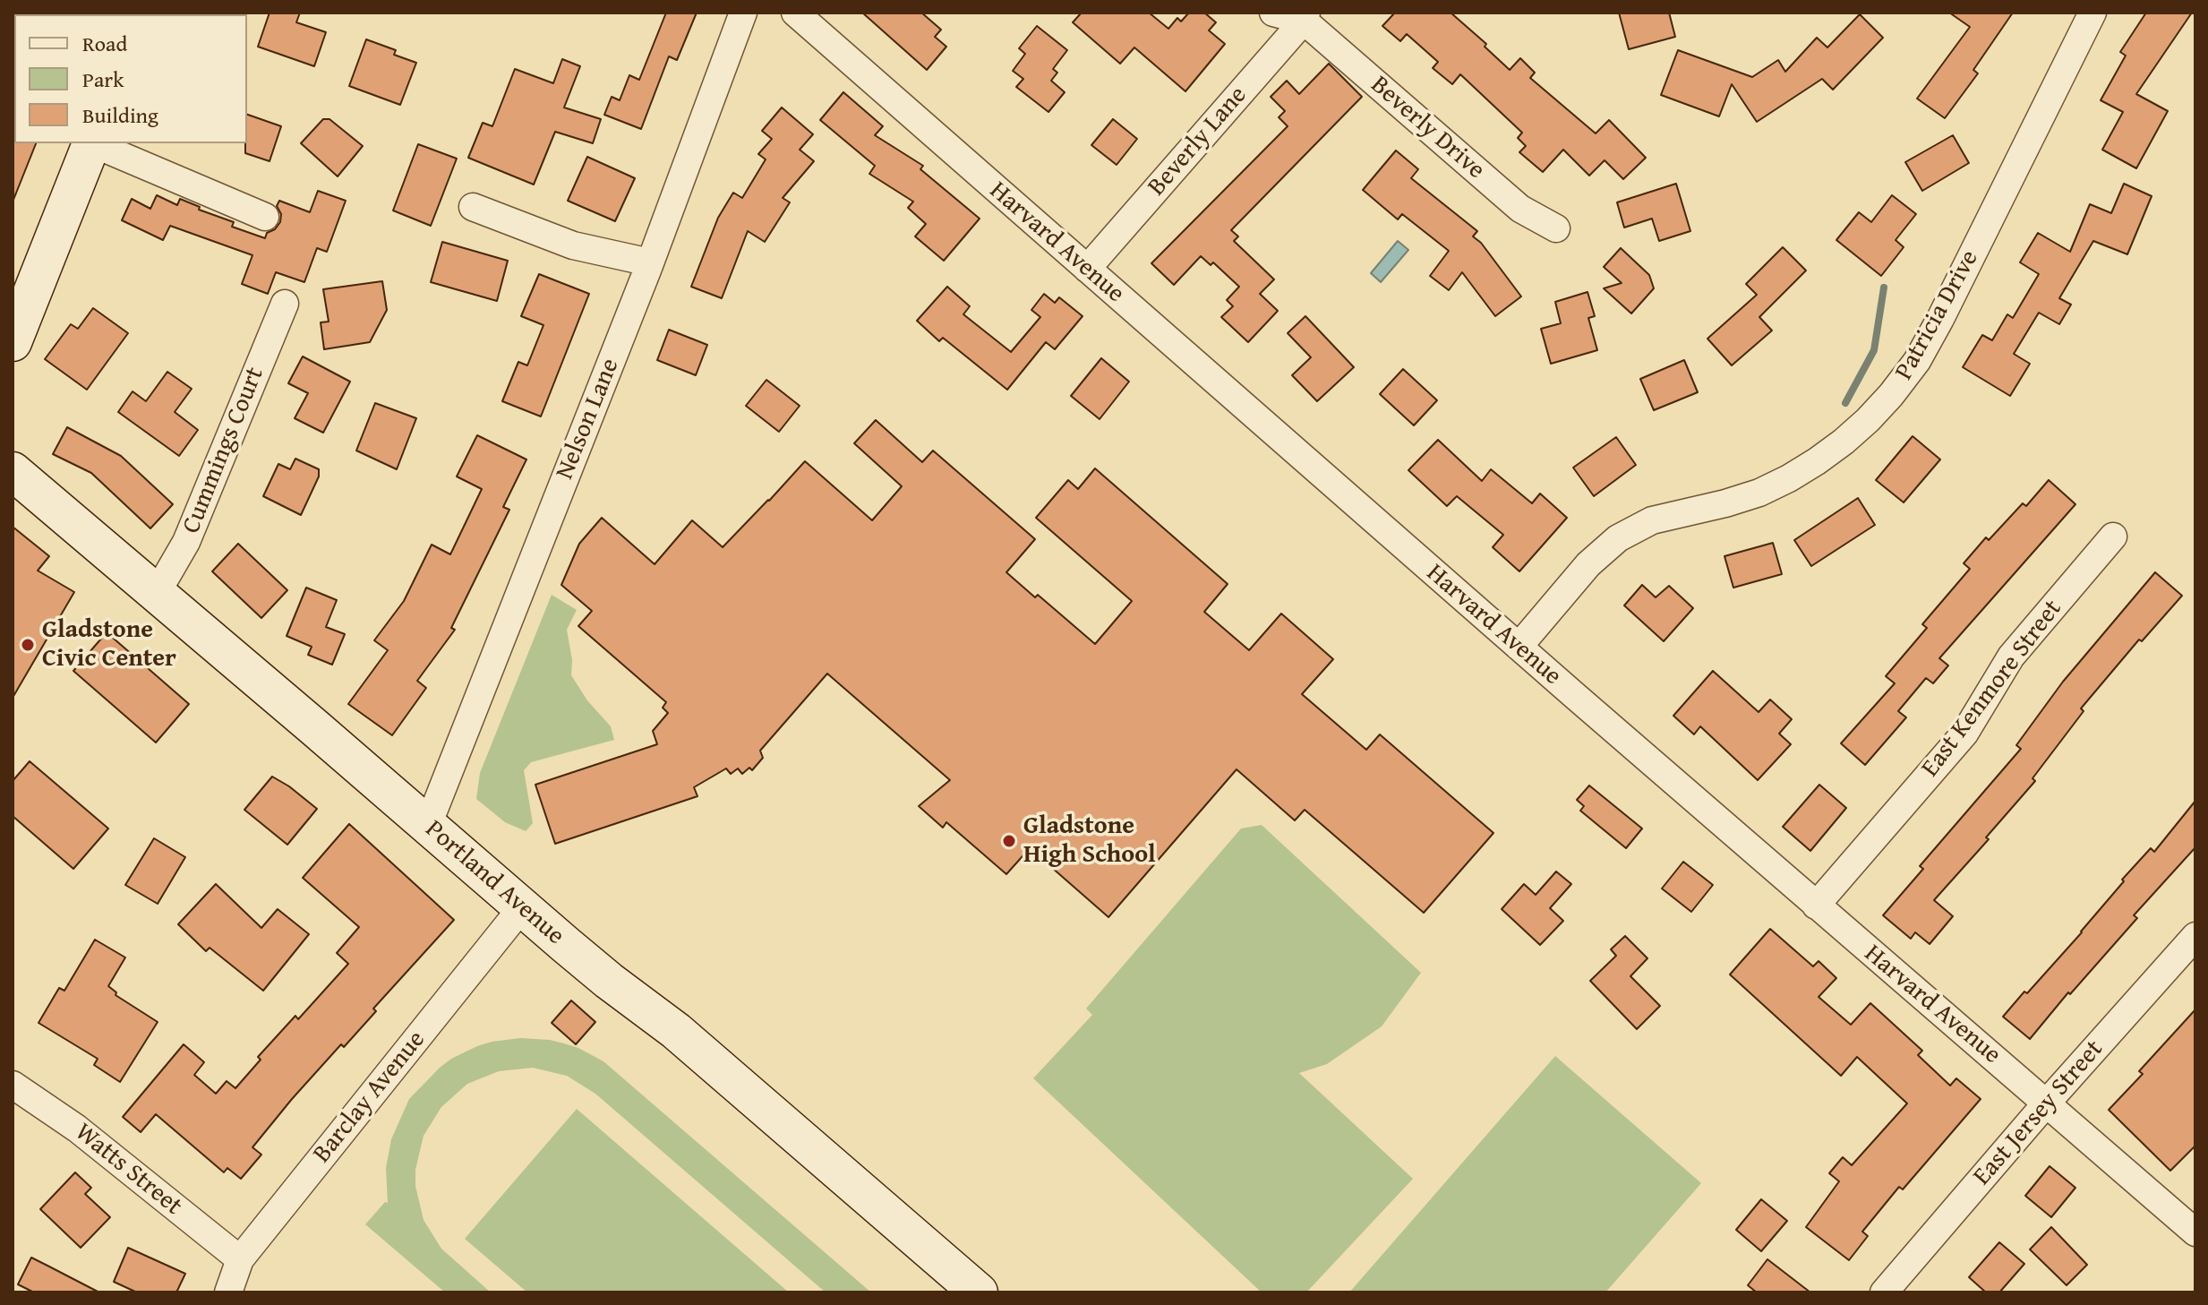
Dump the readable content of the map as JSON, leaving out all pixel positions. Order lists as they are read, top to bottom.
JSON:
{
  "streets": {
    "street": [
      "Beverly Drive",
      "Beverly Lane",
      "Harvard Avenue",
      "Patricia Drive",
      "Nelson Lane",
      "Cummings Court",
      "East Kenmore Street",
      "Portland Avenue",
      "Barclay Avenue",
      "East Jersey Street",
      "Watts Street"
    ]
  },
  "crossings": [
    ["Beverly Drive", "Beverly Lane"],
    ["Beverly Lane", "Harvard Avenue"],
    ["Harvard Avenue", "Patricia Drive"],
    ["Harvard Avenue", "East Kenmore Street"],
    ["Harvard Avenue", "East Jersey Street"],
    ["Nelson Lane", "Portland Avenue"],
    ["Cummings Court", "Portland Avenue"],
    ["Portland Avenue", "Barclay Avenue"],
    ["Barclay Avenue", "Watts Street"]
  ],
  "places": ["Gladstone Civic Center", "Gladstone High School"],
  "legend": ["Road", "Park", "Building"]
}
